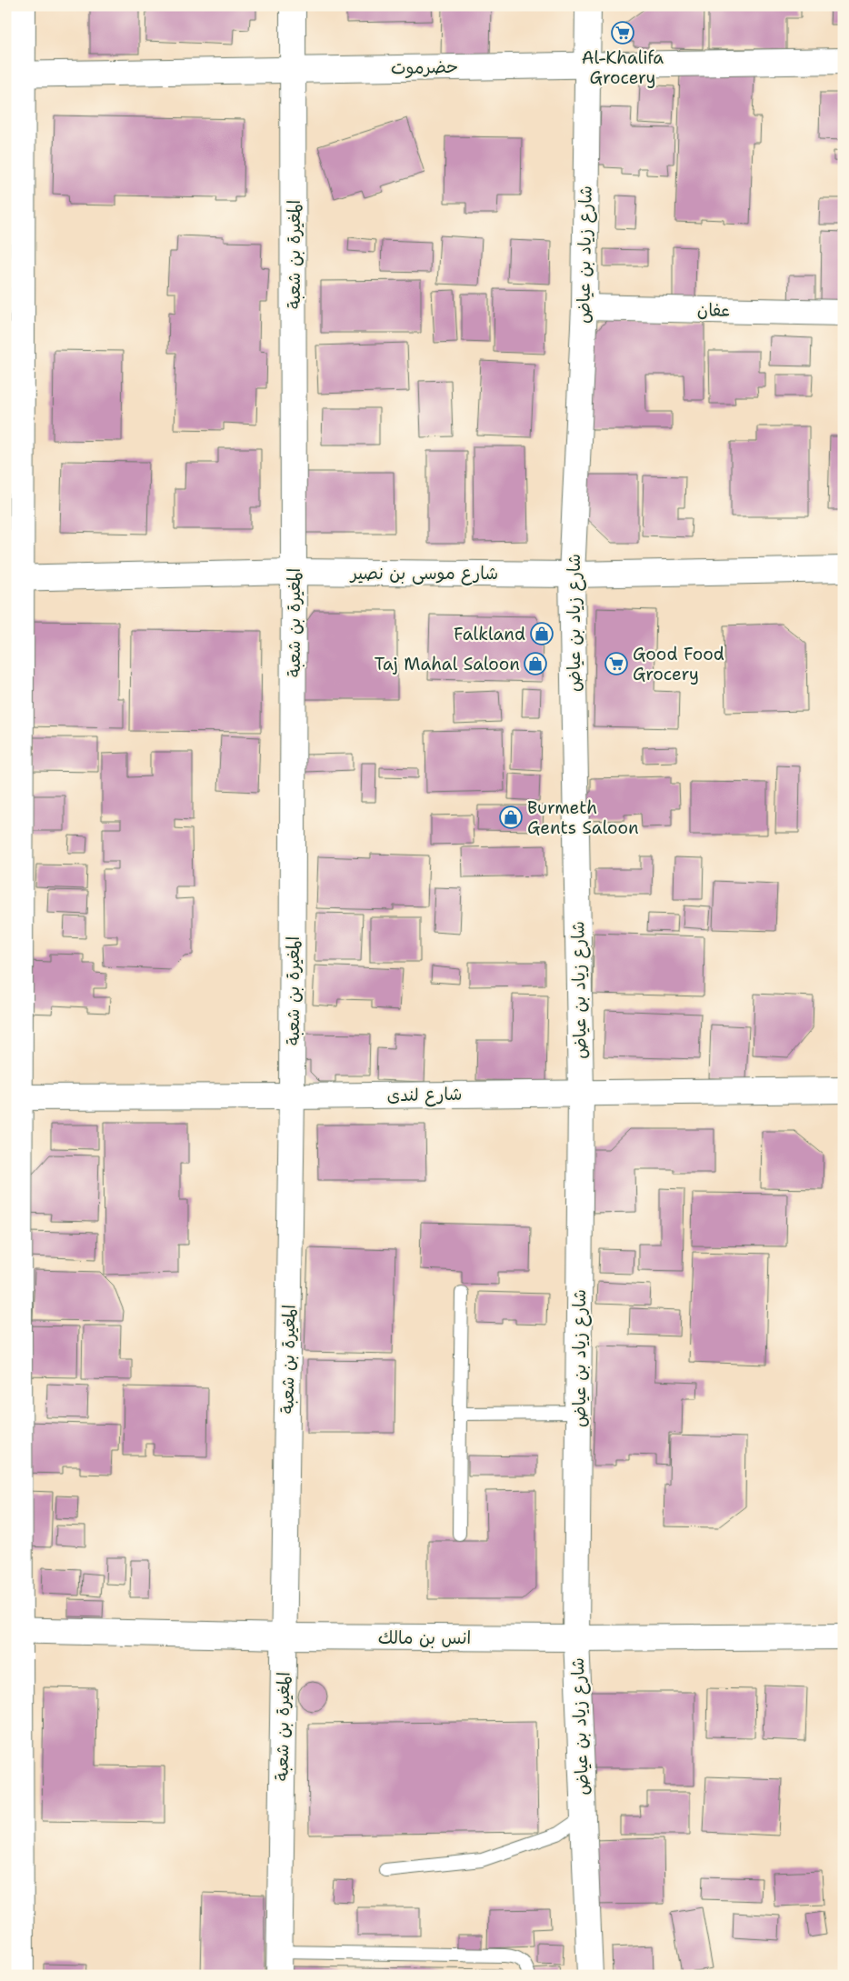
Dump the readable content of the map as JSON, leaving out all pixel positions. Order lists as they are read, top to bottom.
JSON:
{
  "streets": {
    "street": [
      "حضرموت",
      "المغيرة بن شعبة",
      "شارع زياد بن عياض",
      "عفان",
      "شارع موسى بن نصير",
      "شارع لندى",
      "انس بن مالك"
    ]
  },
  "crossings": [
    ["حضرموت", "المغيرة بن شعبة"],
    ["حضرموت", "شارع زياد بن عياض"],
    ["المغيرة بن شعبة", "شارع موسى بن نصير"],
    ["المغيرة بن شعبة", "شارع لندى"],
    ["المغيرة بن شعبة", "انس بن مالك"],
    ["شارع زياد بن عياض", "عفان"],
    ["شارع زياد بن عياض", "شارع موسى بن نصير"],
    ["شارع زياد بن عياض", "شارع لندى"],
    ["شارع زياد بن عياض", "انس بن مالك"]
  ],
  "places": {
    "supermarket": ["Al-Khalifa Grocery", "Good Food Grocery"],
    "shop": ["Falkland", "Taj Mahal Saloon", "Burmeth Gents Saloon"]
  }
}
